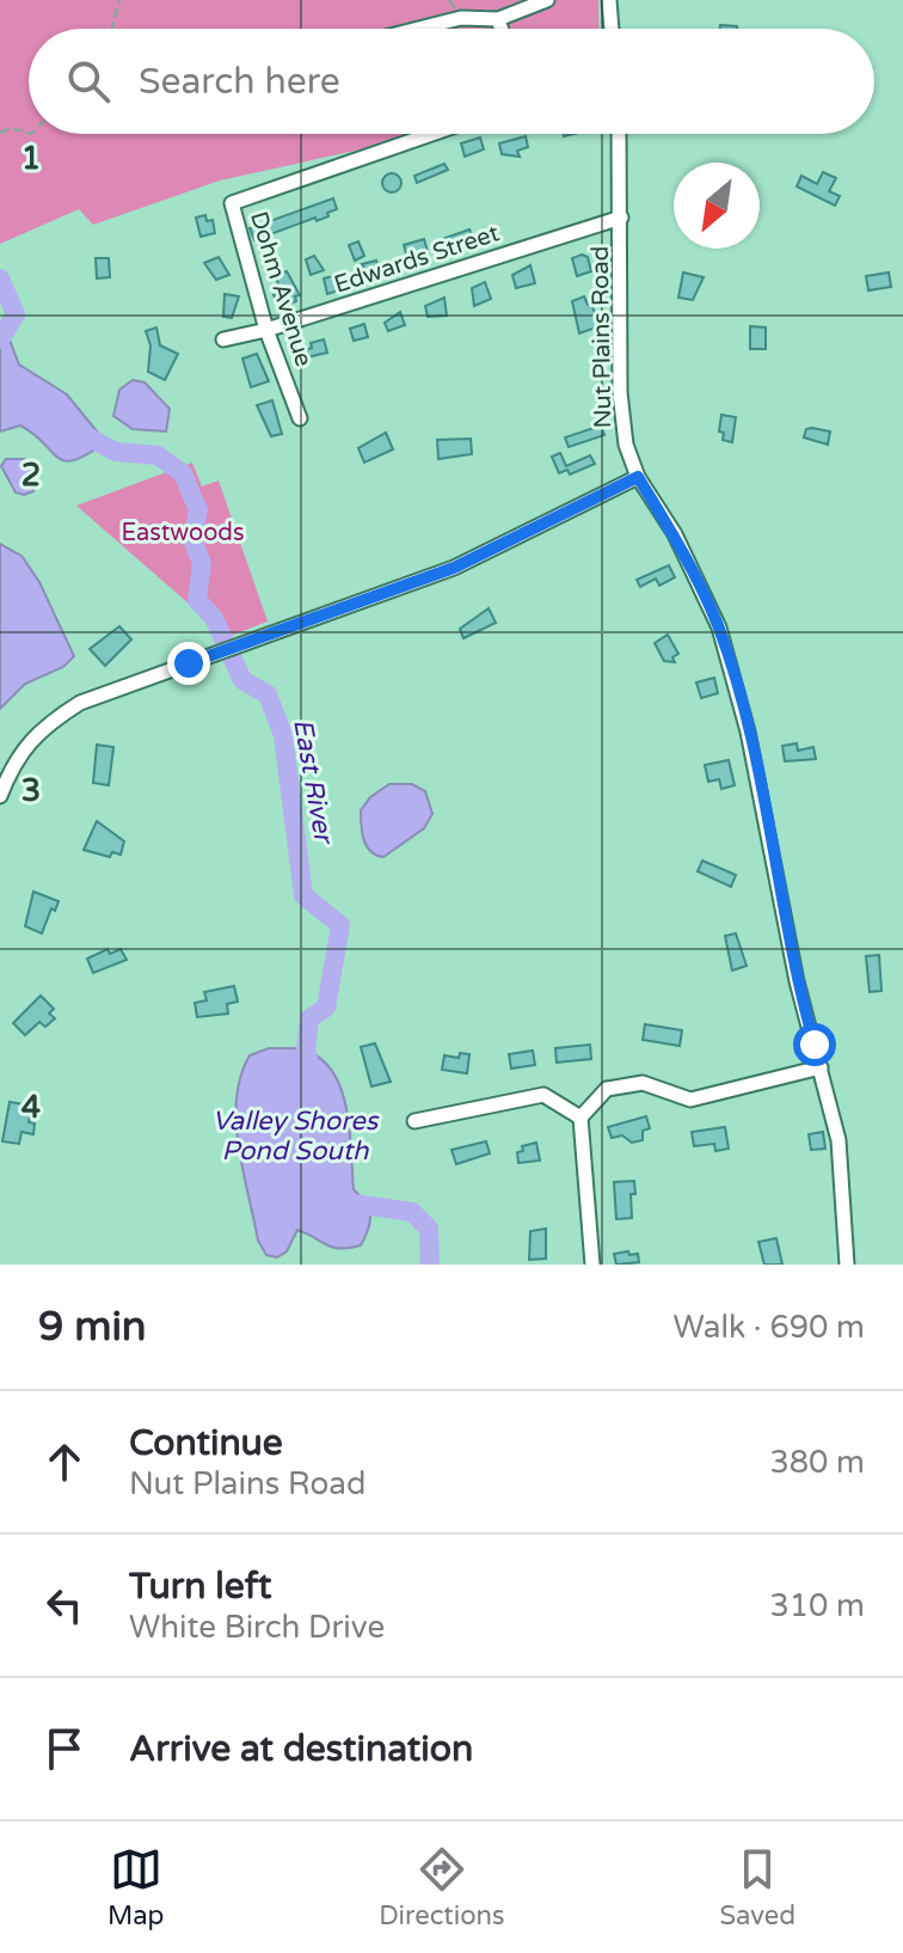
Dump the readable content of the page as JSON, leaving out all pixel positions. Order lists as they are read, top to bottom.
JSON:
{
  "streets": {
    "street": ["Edwards Street", "Dohm Avenue", "Nut Plains Road"]
  },
  "crossings": [
    ["Edwards Street", "Dohm Avenue"],
    ["Edwards Street", "Nut Plains Road"]
  ],
  "water": ["East River", "Valley Shores Pond South"],
  "parks": ["Eastwoods"],
  "north": "bottom left",
  "page": {
    "search": "Search here",
    "heading": ["9 min", "Walk · 690 m"],
    "list": [
      ["Continue", "Nut Plains Road", "380 m"],
      ["Turn left", "White Birch Drive", "310 m"],
      "Arrive at destination"
    ],
    "nav": ["Map", "Directions", "Saved"]
  },
  "grid": {
    "rows": [
      "1",
      "2",
      "3",
      "4"
    ]
  }
}
